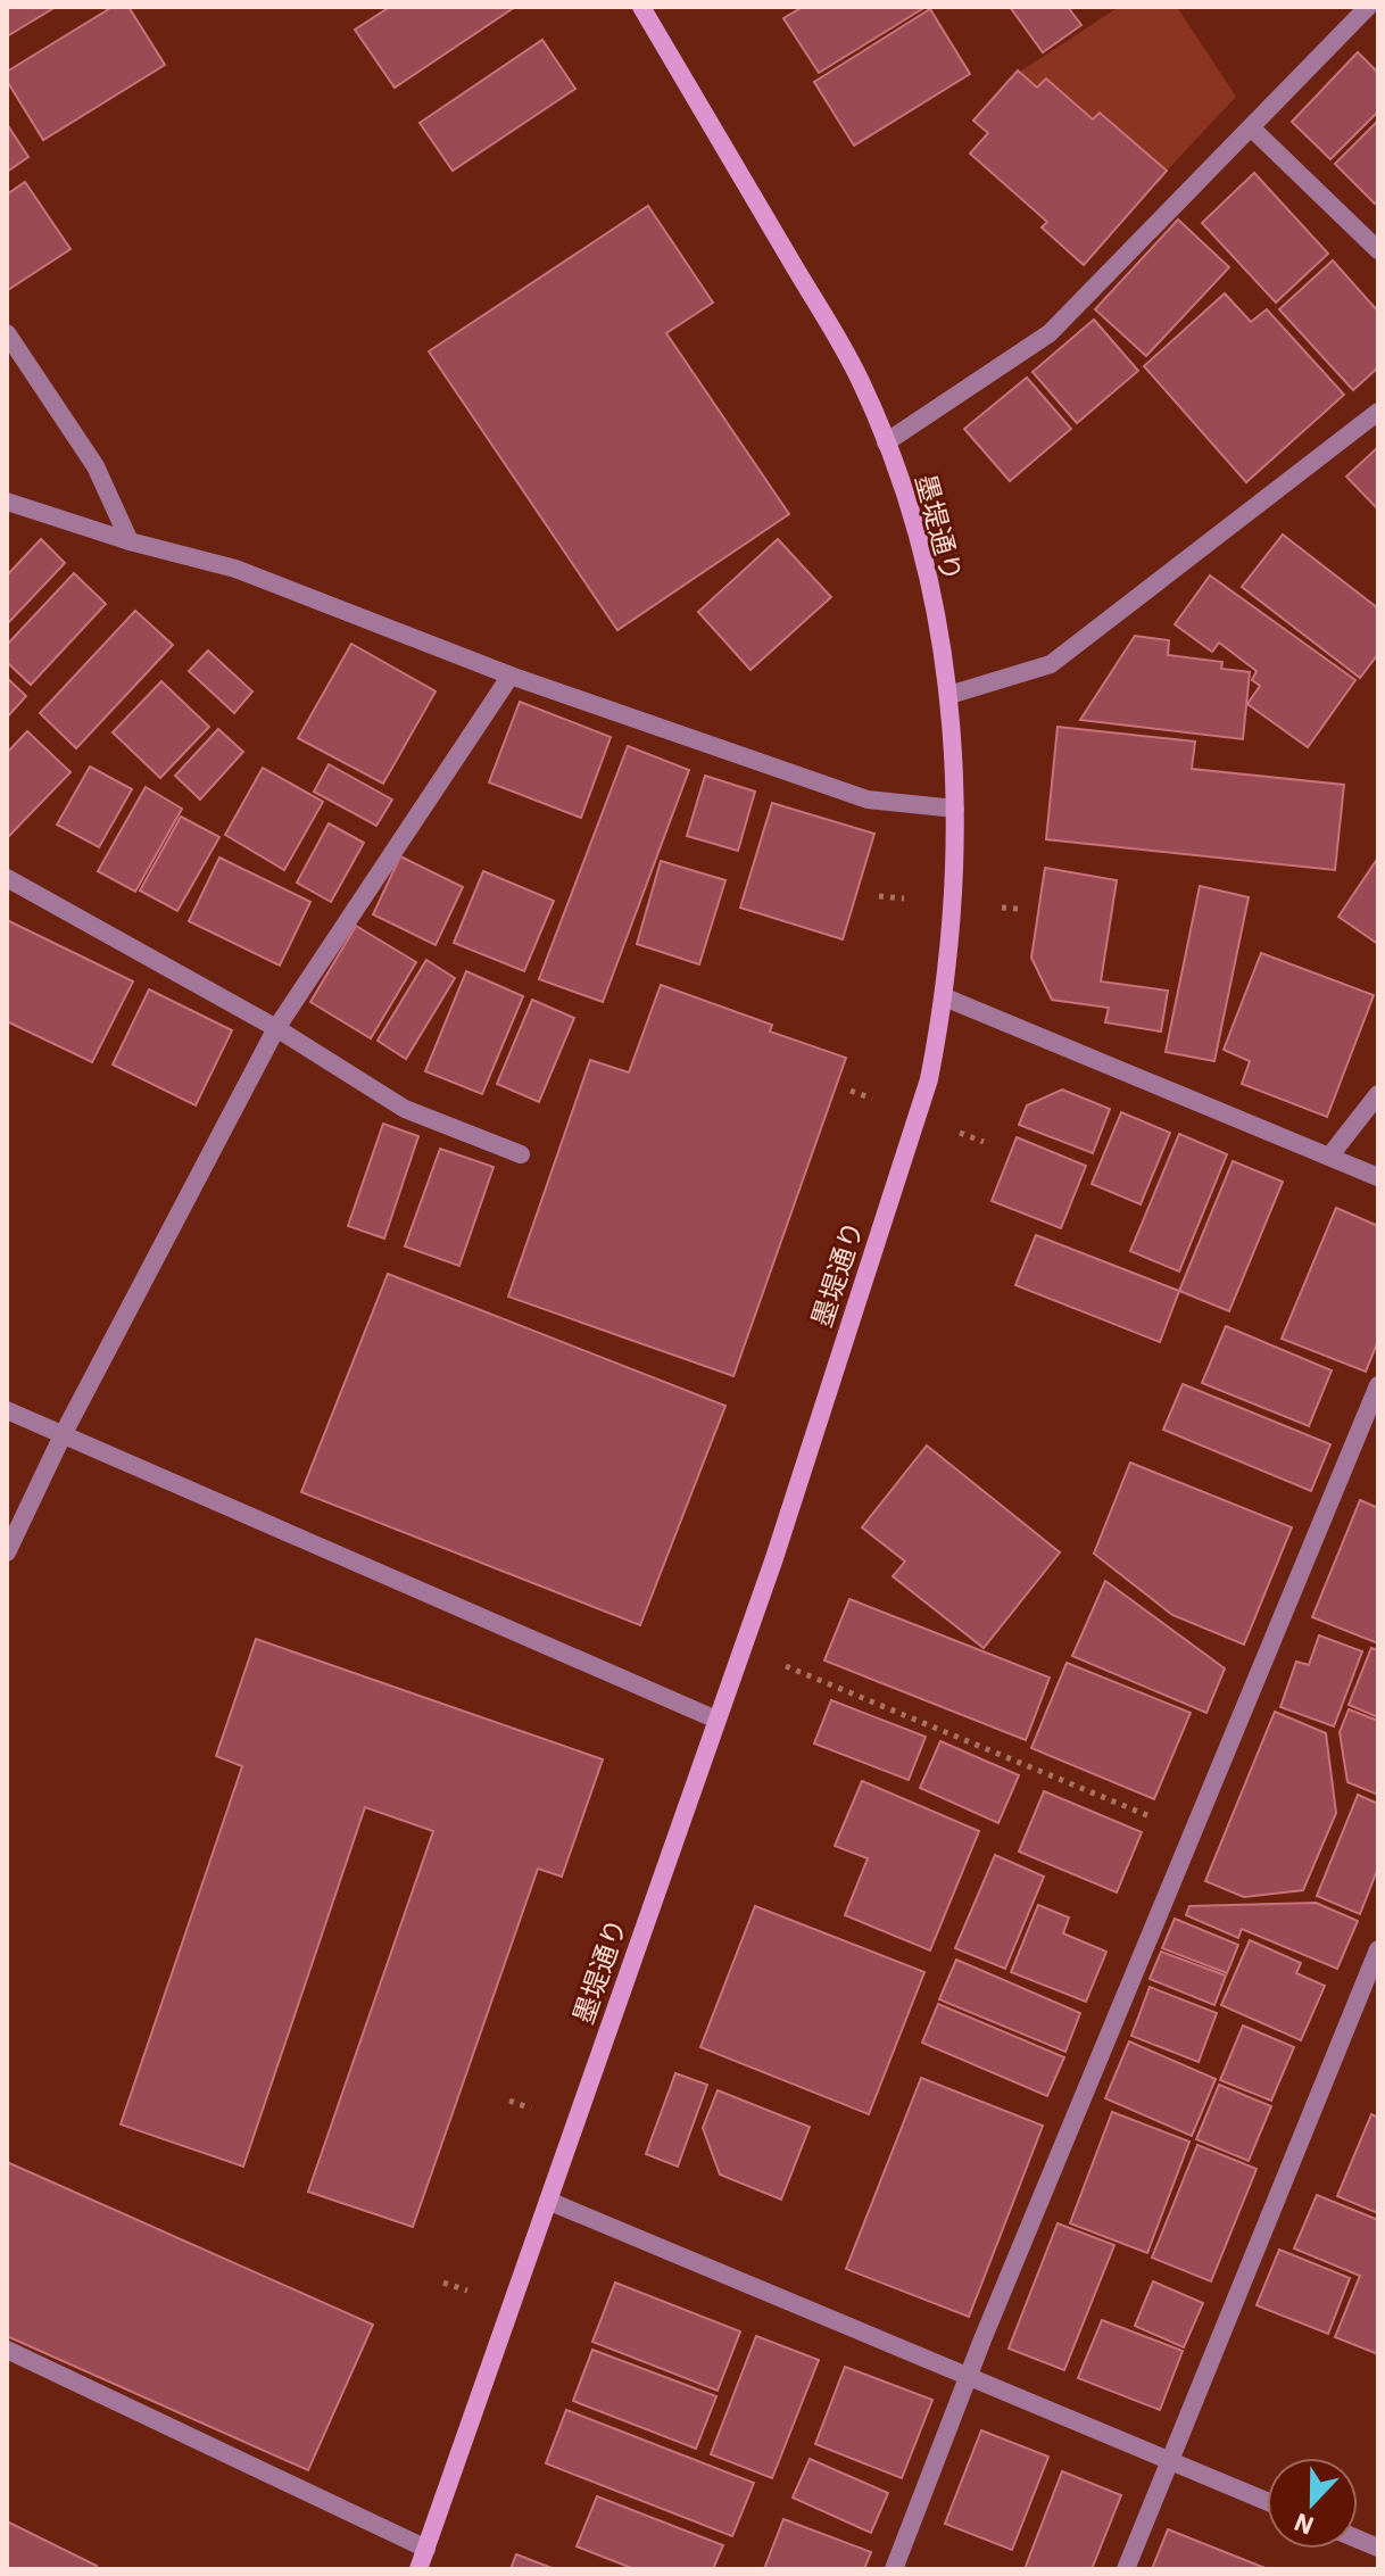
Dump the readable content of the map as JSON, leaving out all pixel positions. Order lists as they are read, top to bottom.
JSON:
{
  "streets": {
    "main road": ["墨堤通り"]
  },
  "north": "bottom"
}
